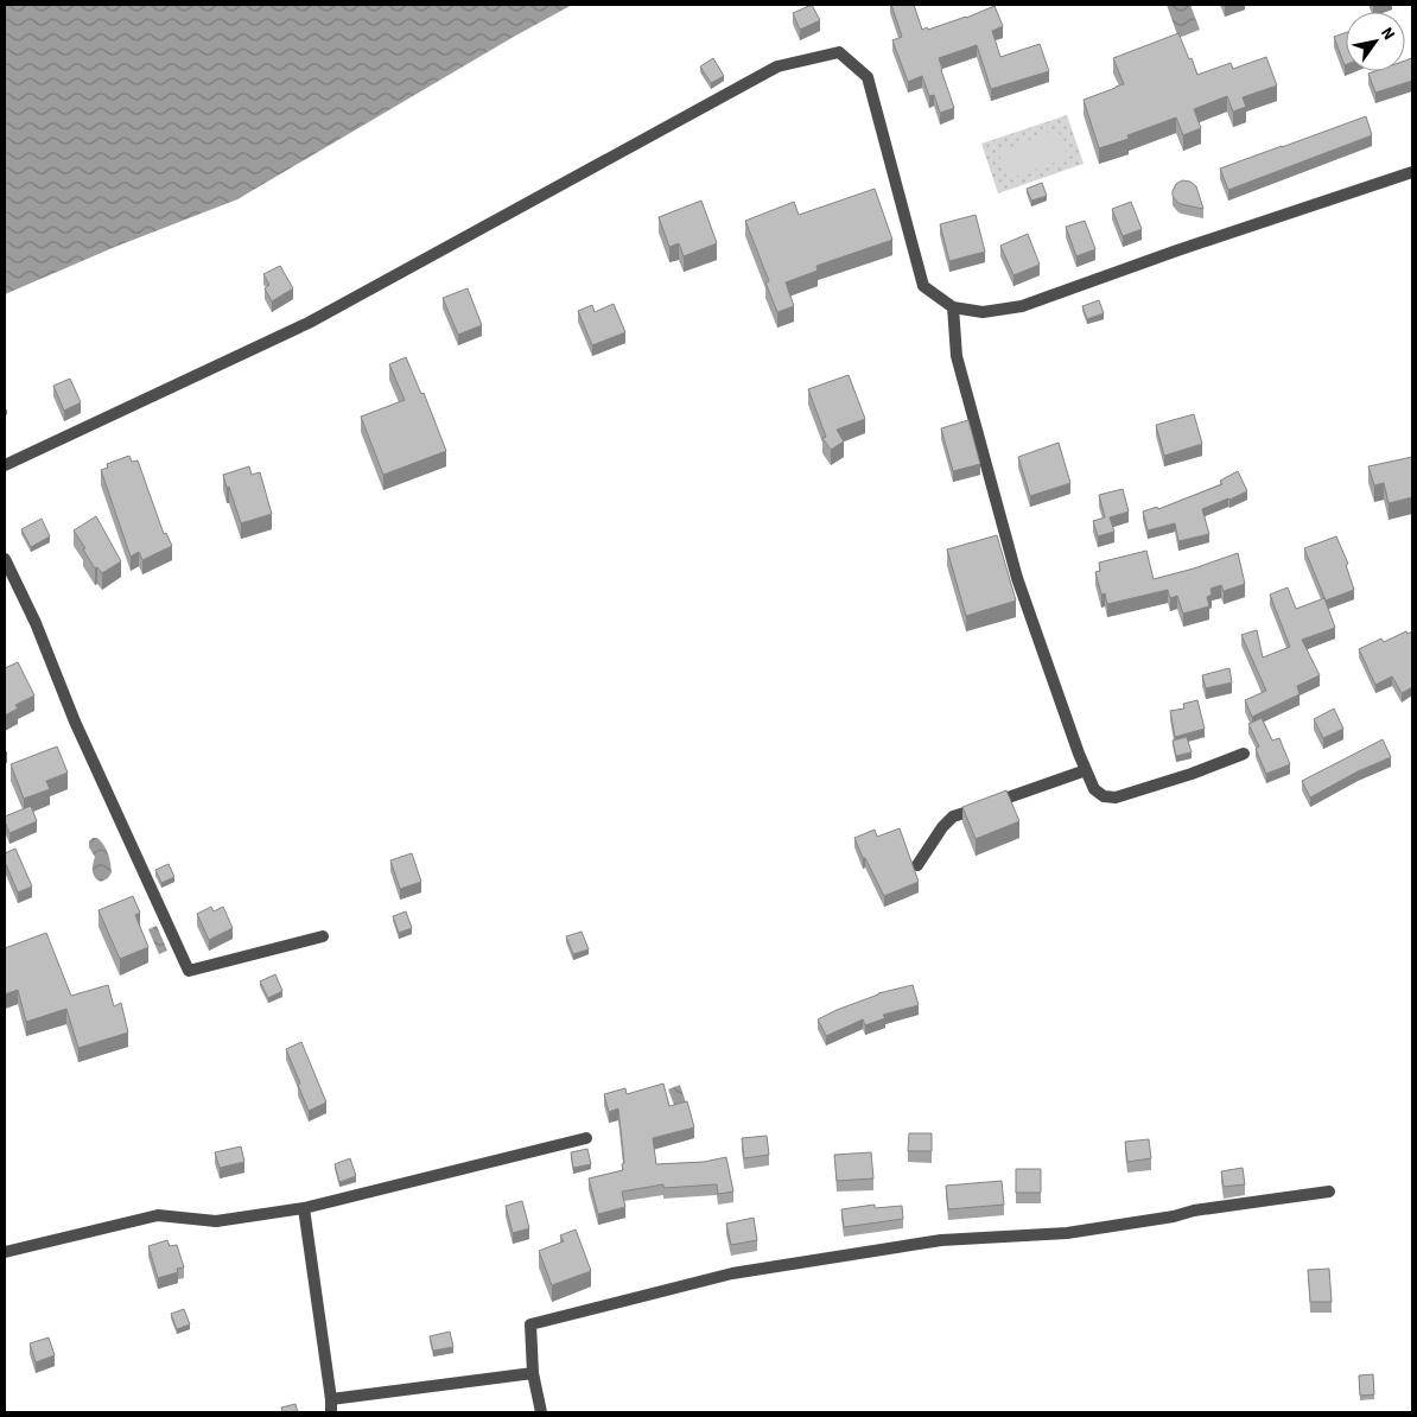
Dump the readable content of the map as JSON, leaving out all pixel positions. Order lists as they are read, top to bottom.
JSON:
{
  "north": "top right"
}
